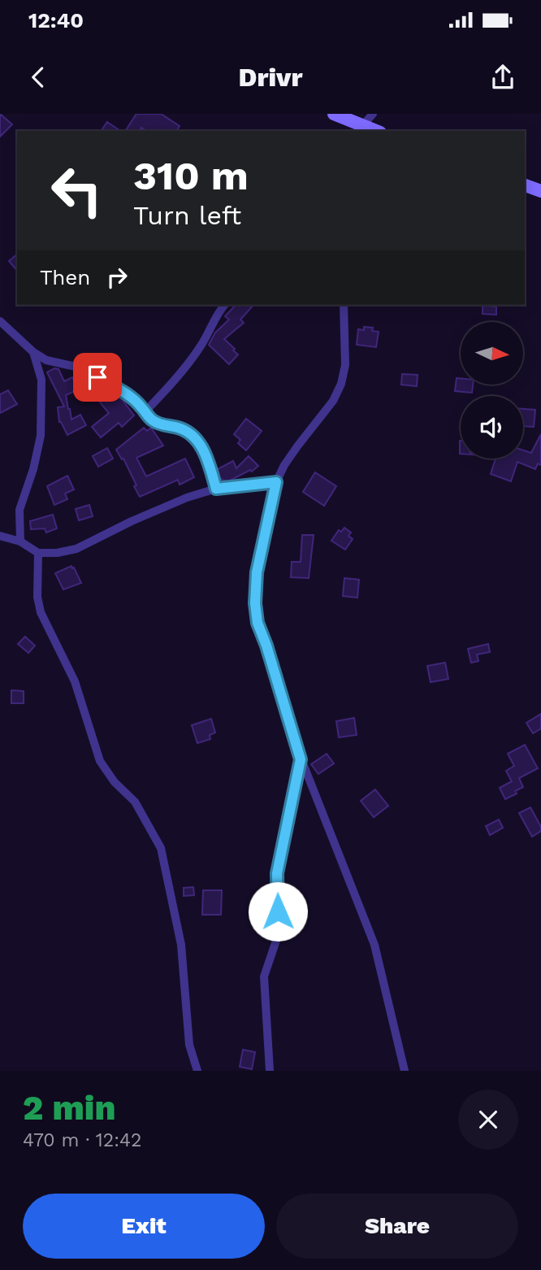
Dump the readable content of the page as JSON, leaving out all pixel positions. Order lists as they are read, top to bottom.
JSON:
{
  "north": "right",
  "page": {
    "status": "12:40",
    "header": "Drivr",
    "turn": ["310 m", "Turn left"],
    "then": "Then",
    "heading": ["2 min", "470 m · 12:42"],
    "buttons": ["Exit", "Share"]
  }
}
